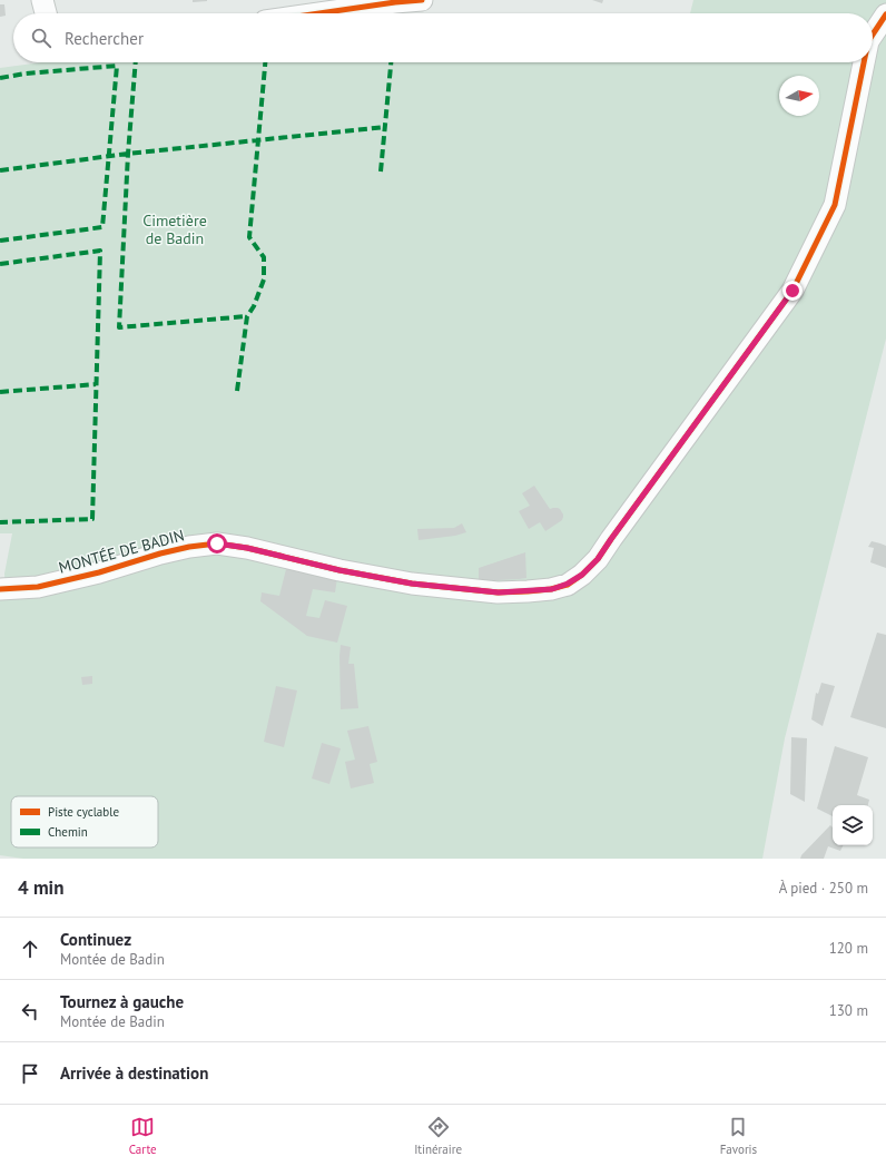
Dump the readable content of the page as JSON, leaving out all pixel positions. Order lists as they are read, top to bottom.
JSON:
{
  "streets": {
    "street": ["MONTÉE DE BADIN"]
  },
  "parks": ["Cimetière de Badin"],
  "legend": ["Piste cyclable", "Chemin"],
  "north": "right",
  "page": {
    "search": "Rechercher",
    "heading": ["4 min", "À pied · 250 m"],
    "list": [
      ["Continuez", "Montée de Badin", "120 m"],
      ["Tournez à gauche", "Montée de Badin", "130 m"],
      "Arrivée à destination"
    ],
    "nav": ["Carte", "Itinéraire", "Favoris"]
  }
}
